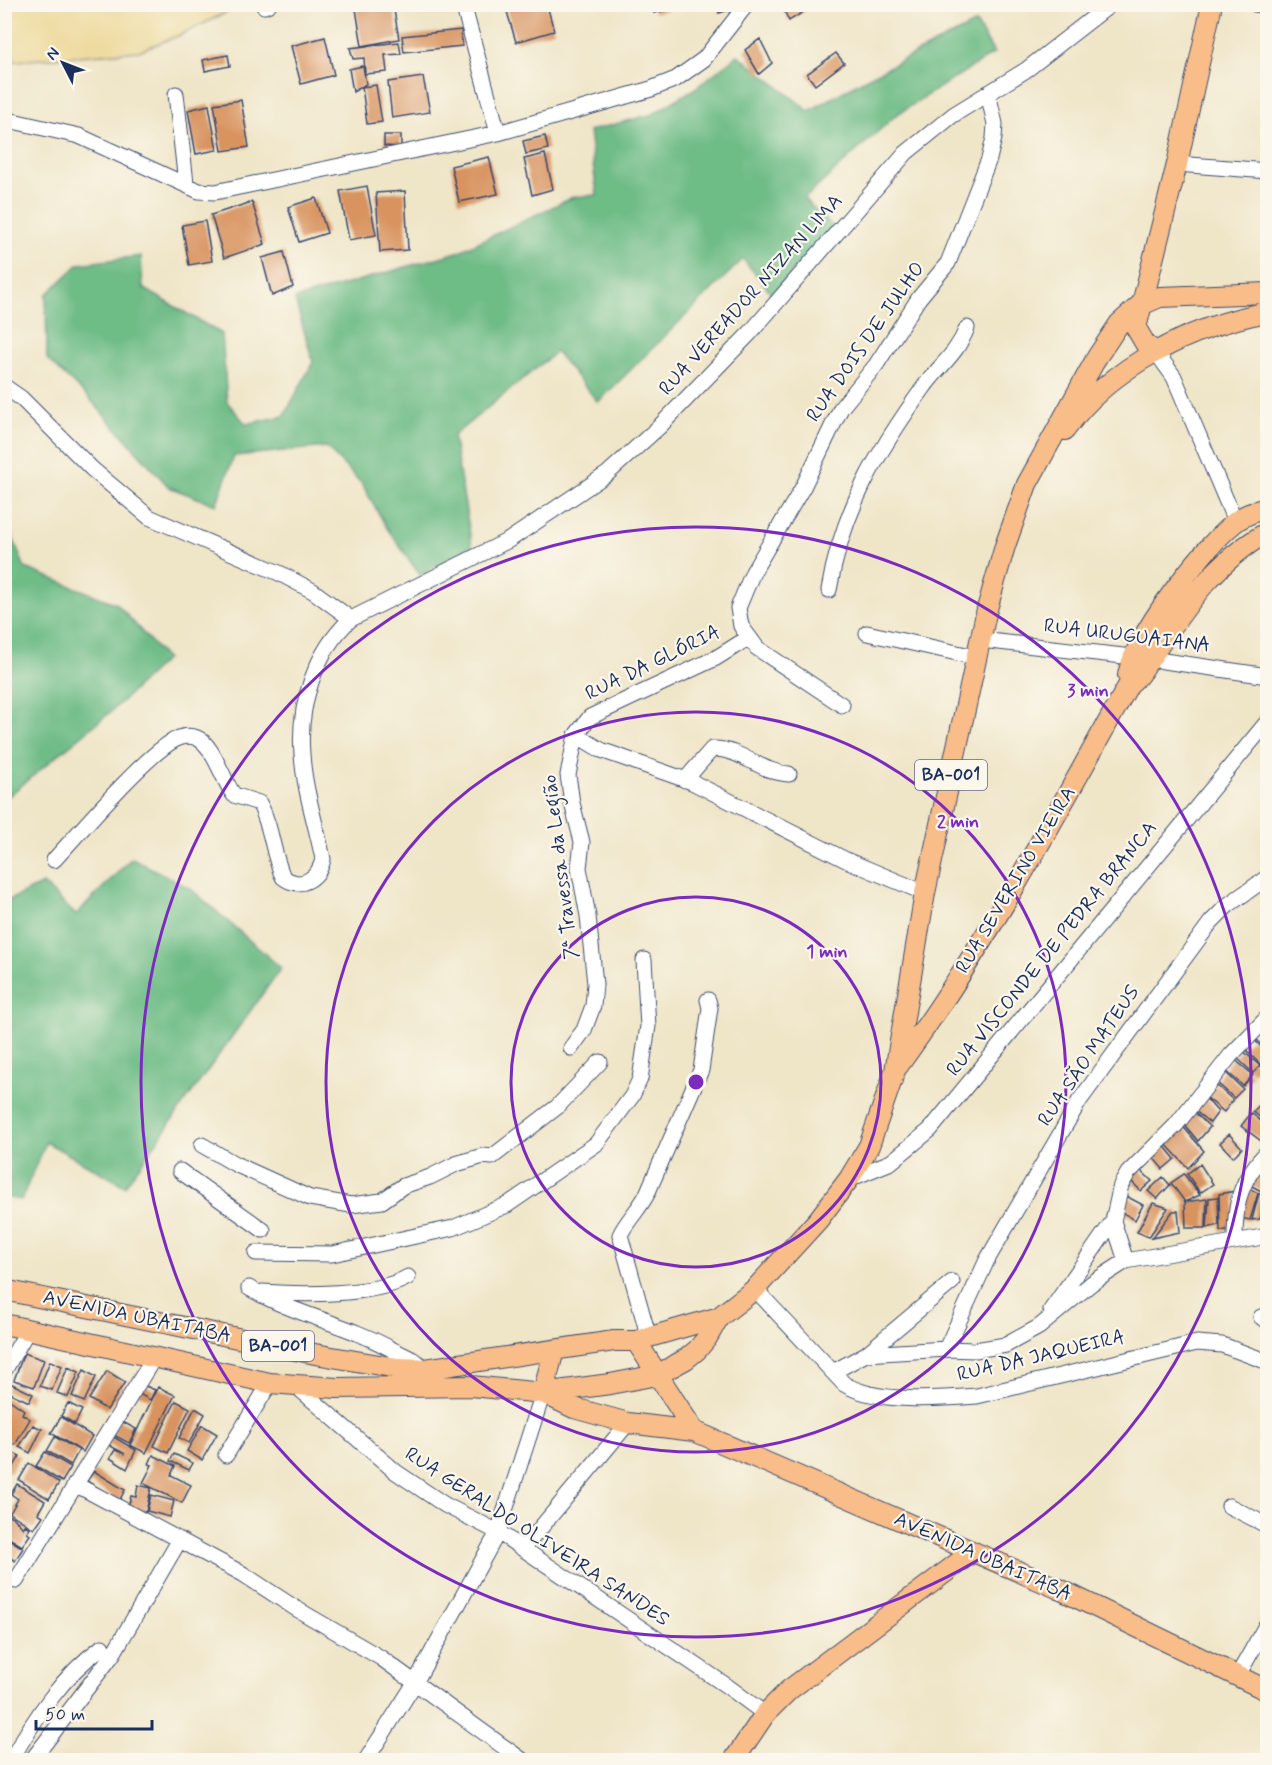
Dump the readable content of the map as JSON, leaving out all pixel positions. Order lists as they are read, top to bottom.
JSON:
{
  "streets": {
    "main road": ["BA-001", "RUA SEVERINO VIEIRA", "AVENIDA UBAITABA"],
    "street": [
      "RUA VEREADOR NIZAN LIMA",
      "RUA DOIS DE JULHO",
      "RUA URUGUAIANA",
      "RUA DA GLÓRIA",
      "7ª Travessa da Legião",
      "RUA VISCONDE DE PEDRA BRANCA",
      "RUA SÃO MATEUS",
      "RUA DA JAQUEIRA",
      "RUA GERALDO OLIVEIRA SANDES"
    ]
  },
  "crossings": [
    ["RUA VEREADOR NIZAN LIMA", "RUA DOIS DE JULHO"],
    ["RUA DOIS DE JULHO", "RUA DA GLÓRIA"],
    ["RUA URUGUAIANA", "BA-001"],
    ["RUA URUGUAIANA", "RUA SEVERINO VIEIRA"],
    ["RUA DA GLÓRIA", "7ª Travessa da Legião"],
    ["BA-001", "RUA SEVERINO VIEIRA"],
    ["BA-001", "RUA VISCONDE DE PEDRA BRANCA"],
    ["BA-001", "AVENIDA UBAITABA"],
    ["BA-001", "RUA DA JAQUEIRA"],
    ["AVENIDA UBAITABA", "RUA GERALDO OLIVEIRA SANDES"]
  ],
  "scale_bar": "50 m",
  "north": "top left",
  "rings": ["3 min", "2 min", "1 min"]
}
